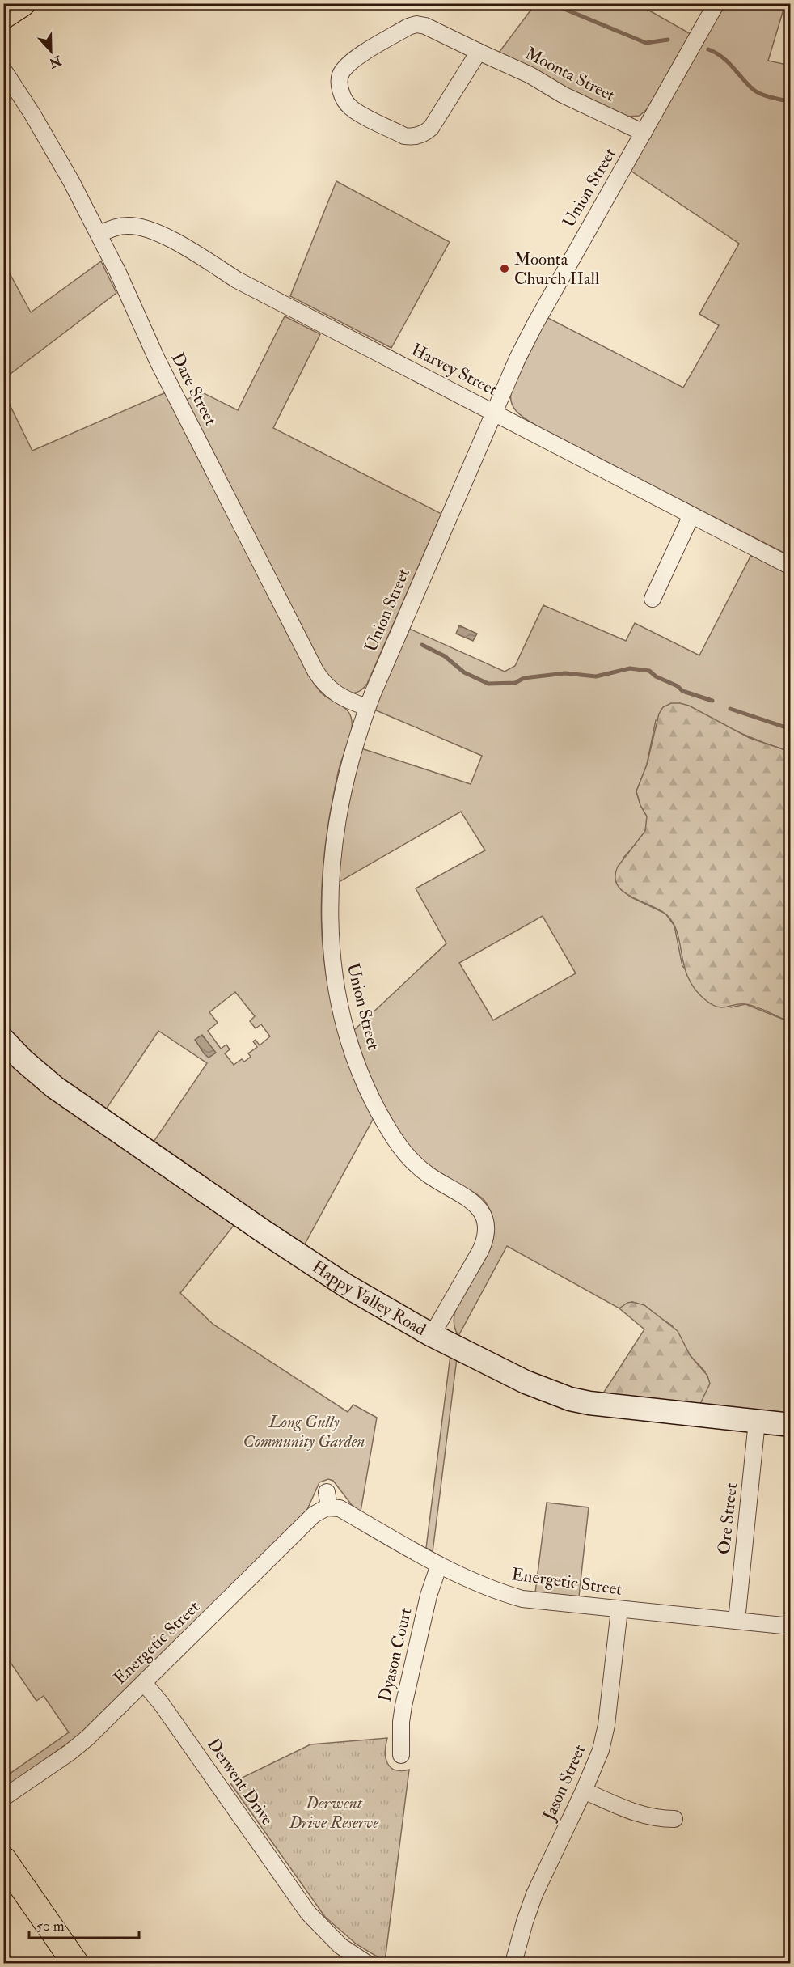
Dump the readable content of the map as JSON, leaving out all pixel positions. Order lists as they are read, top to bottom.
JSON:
{
  "streets": {
    "street": [
      "Moonta Street",
      "Union Street",
      "Harvey Street",
      "Dare Street",
      "Happy Valley Road",
      "Ore Street",
      "Energetic Street",
      "Dyason Court",
      "Derwent Drive",
      "Jason Street"
    ]
  },
  "crossings": [
    ["Moonta Street", "Union Street"],
    ["Union Street", "Harvey Street"],
    ["Union Street", "Dare Street"],
    ["Union Street", "Happy Valley Road"],
    ["Harvey Street", "Dare Street"],
    ["Happy Valley Road", "Ore Street"],
    ["Ore Street", "Energetic Street"],
    ["Energetic Street", "Dyason Court"],
    ["Energetic Street", "Derwent Drive"],
    ["Energetic Street", "Jason Street"]
  ],
  "parks": ["Long Gully Community Garden", "Derwent Drive Reserve"],
  "places": ["Moonta Church Hall"],
  "scale_bar": "50 m",
  "north": "bottom"
}
